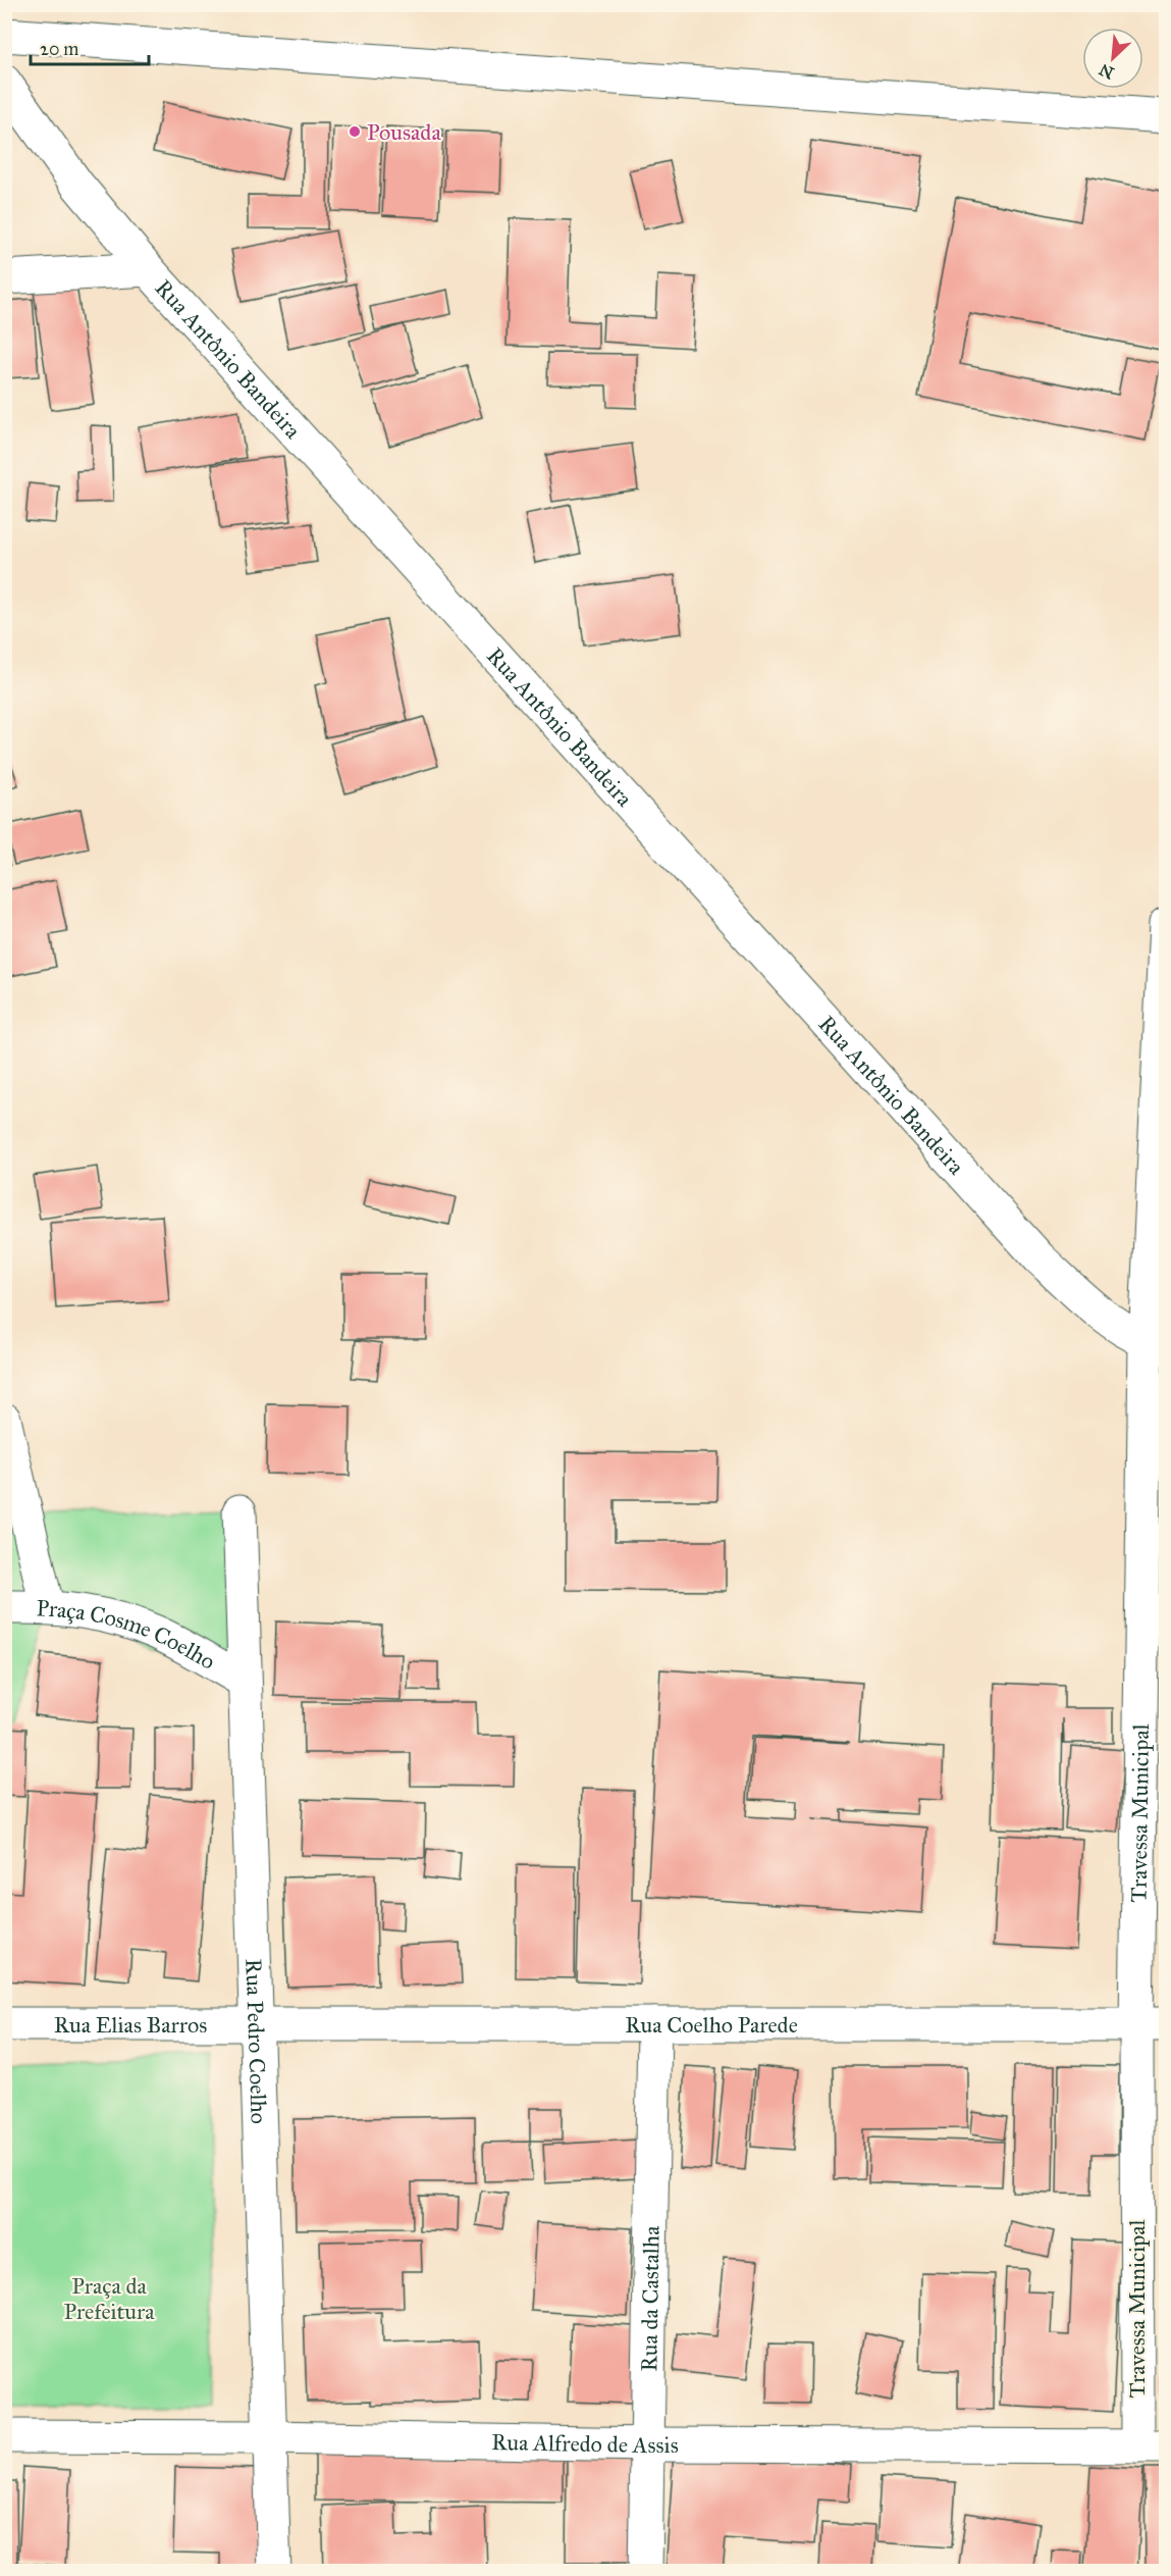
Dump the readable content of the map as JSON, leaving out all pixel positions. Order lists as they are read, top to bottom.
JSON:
{
  "streets": {
    "street": [
      "Rua Antônio Bandeira",
      "Praça Cosme Coelho",
      "Travessa Municipal",
      "Rua Elias Barros",
      "Rua Coelho Parede",
      "Rua Pedro Coelho",
      "Rua da Castalha",
      "Rua Alfredo de Assis"
    ]
  },
  "crossings": [
    ["Rua Antônio Bandeira", "Travessa Municipal"],
    ["Praça Cosme Coelho", "Rua Pedro Coelho"],
    ["Travessa Municipal", "Rua Coelho Parede"],
    ["Travessa Municipal", "Rua Alfredo de Assis"],
    ["Rua Elias Barros", "Rua Coelho Parede"],
    ["Rua Elias Barros", "Rua Pedro Coelho"],
    ["Rua Coelho Parede", "Rua Pedro Coelho"],
    ["Rua Coelho Parede", "Rua da Castalha"],
    ["Rua Pedro Coelho", "Rua Alfredo de Assis"],
    ["Rua da Castalha", "Rua Alfredo de Assis"]
  ],
  "parks": ["Praça da Prefeitura"],
  "places": ["Pousada"],
  "scale_bar": "20 m",
  "north": "bottom left"
}
